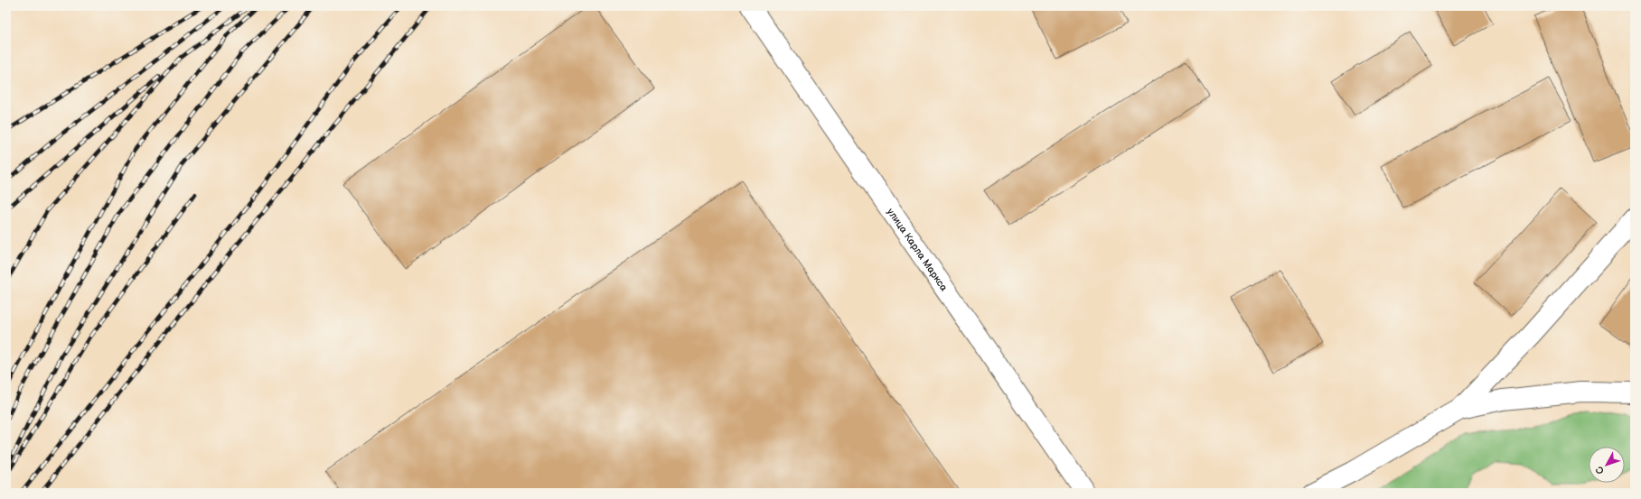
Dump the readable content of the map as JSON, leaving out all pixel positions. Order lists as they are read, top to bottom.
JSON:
{
  "streets": {
    "street": ["улица Карла Маркса"]
  },
  "north": "bottom left"
}
